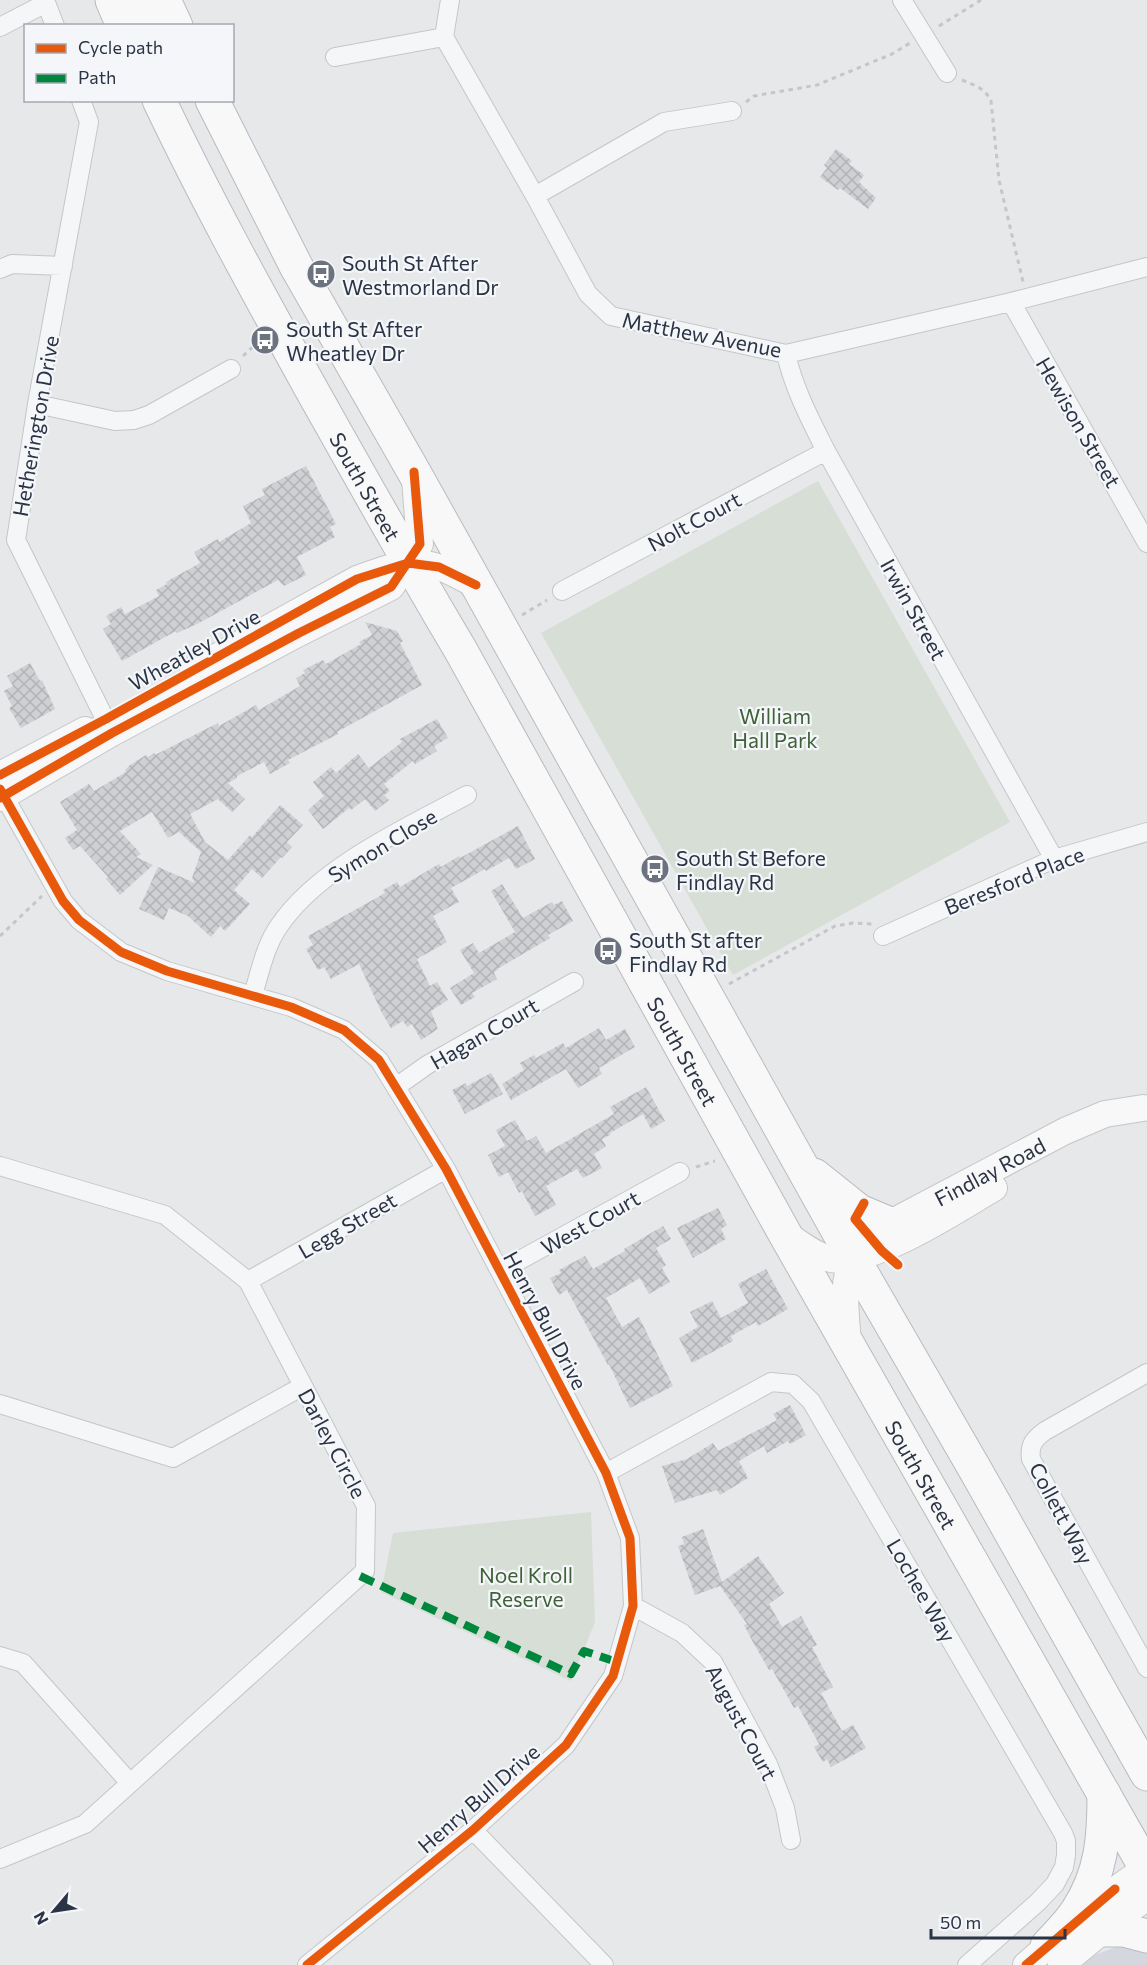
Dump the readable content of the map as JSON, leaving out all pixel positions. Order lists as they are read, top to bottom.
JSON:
{
  "streets": {
    "highway": ["South Street"],
    "main road": ["Wheatley Drive", "Findlay Road"],
    "street": [
      "Matthew Avenue",
      "Hewison Street",
      "Hetherington Drive",
      "Nolt Court",
      "Irwin Street",
      "Symon Close",
      "Beresford Place",
      "Hagan Court",
      "West Court",
      "Legg Street",
      "Henry Bull Drive",
      "Darley Circle",
      "Collett Way",
      "Lochee Way",
      "August Court"
    ]
  },
  "crossings": [
    ["Matthew Avenue", "Hewison Street"],
    ["Matthew Avenue", "Irwin Street"],
    ["Hetherington Drive", "Wheatley Drive"],
    ["South Street", "Wheatley Drive"],
    ["South Street", "Findlay Road"],
    ["Nolt Court", "Irwin Street"],
    ["Irwin Street", "Beresford Place"],
    ["Wheatley Drive", "Henry Bull Drive"],
    ["Symon Close", "Henry Bull Drive"],
    ["Hagan Court", "Henry Bull Drive"],
    ["West Court", "Henry Bull Drive"],
    ["Legg Street", "Henry Bull Drive"],
    ["Legg Street", "Darley Circle"],
    ["Henry Bull Drive", "Lochee Way"],
    ["Henry Bull Drive", "August Court"]
  ],
  "parks": ["William Hall Park", "Noel Kroll Reserve"],
  "places": {
    "bus stop": [
      "South St After Westmorland Dr",
      "South St After Wheatley Dr",
      "South St Before Findlay Rd",
      "South St after Findlay Rd"
    ]
  },
  "legend": ["Cycle path", "Path"],
  "scale_bar": "50 m",
  "north": "bottom left"
}
